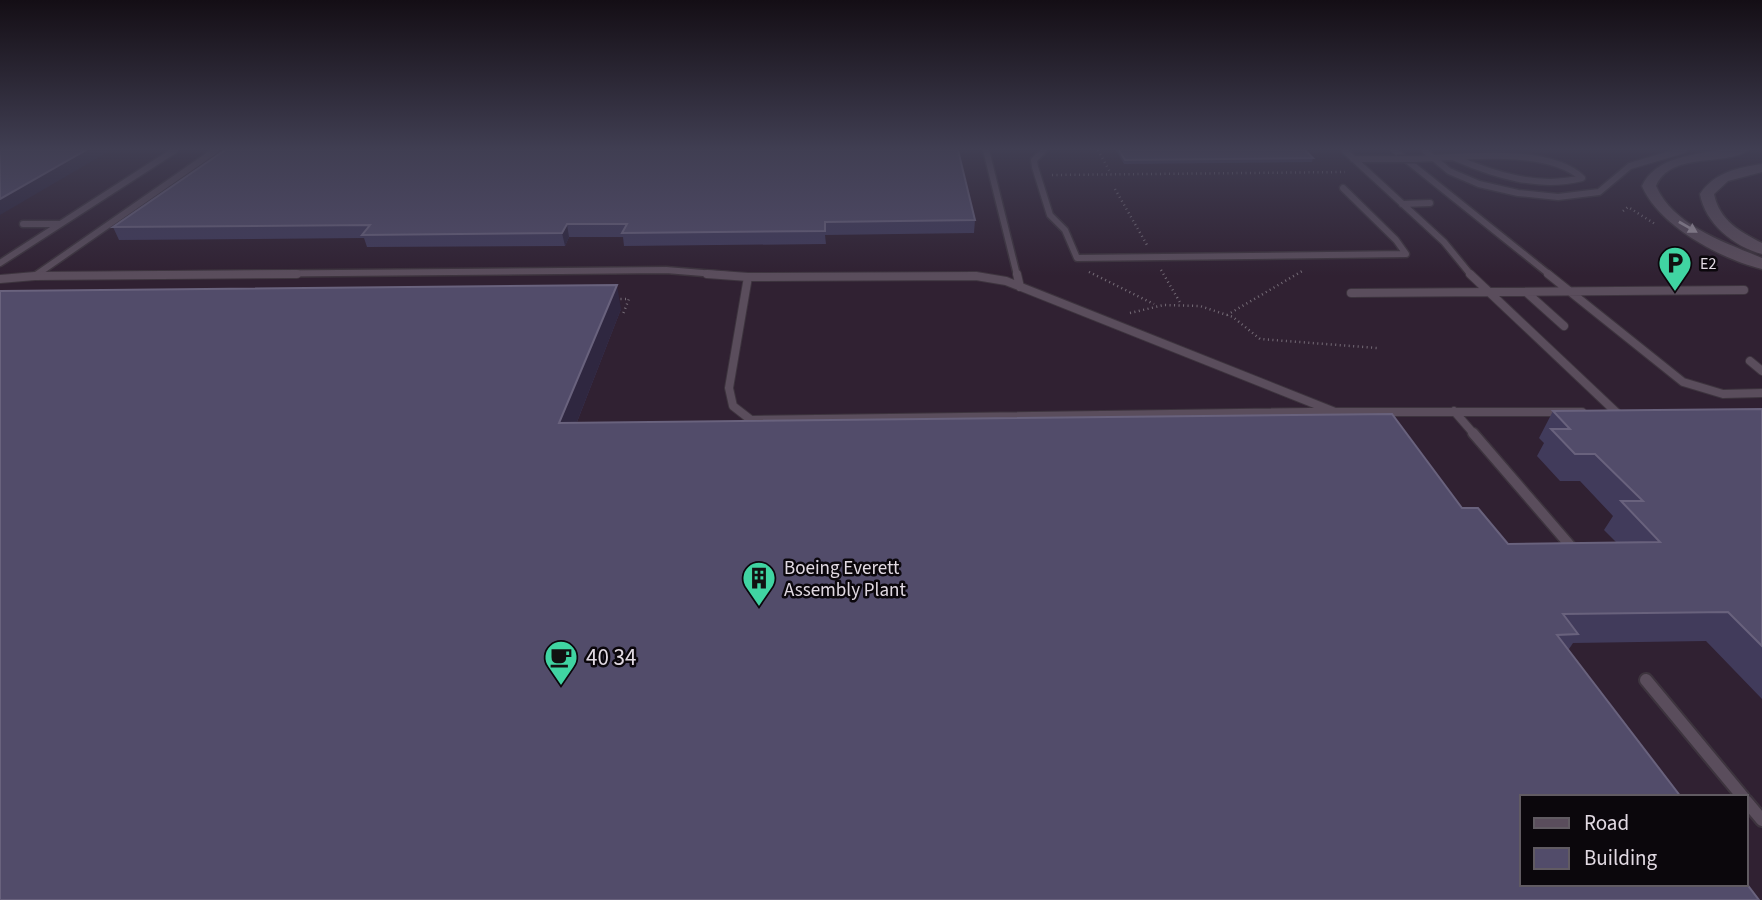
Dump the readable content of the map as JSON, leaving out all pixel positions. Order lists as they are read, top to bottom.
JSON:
{
  "places": {
    "parking": ["E2"],
    "building": ["Boeing Everett Assembly Plant"],
    "cafe": ["40 34"]
  },
  "legend": ["Road", "Building"]
}
